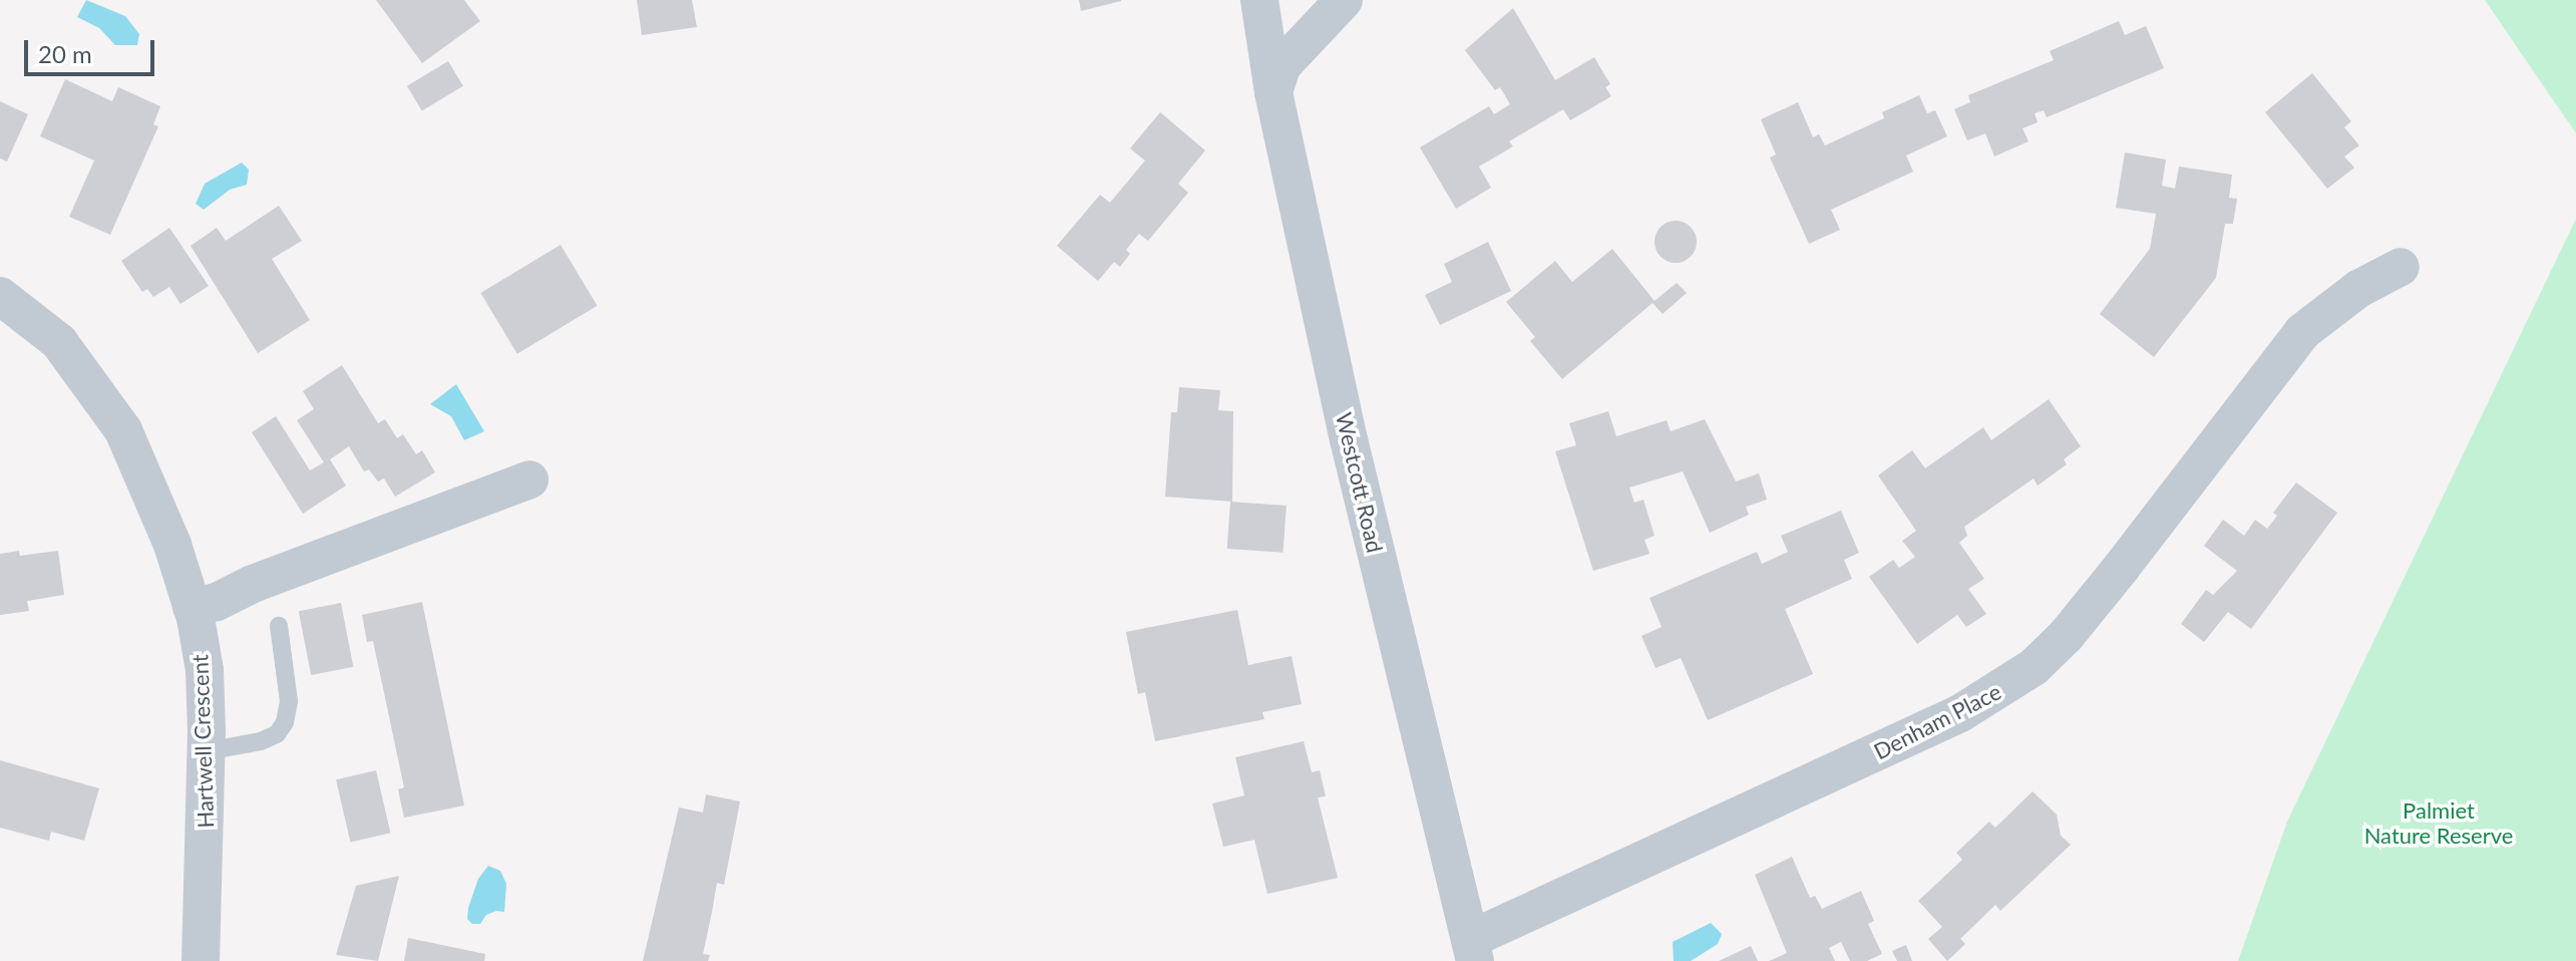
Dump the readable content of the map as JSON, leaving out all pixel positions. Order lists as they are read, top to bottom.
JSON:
{
  "streets": {
    "street": ["Westcott Road", "Denham Place", "Hartwell Crescent"]
  },
  "crossings": [
    ["Westcott Road", "Denham Place"]
  ],
  "parks": ["Palmiet Nature Reserve"],
  "scale_bar": "20 m"
}
